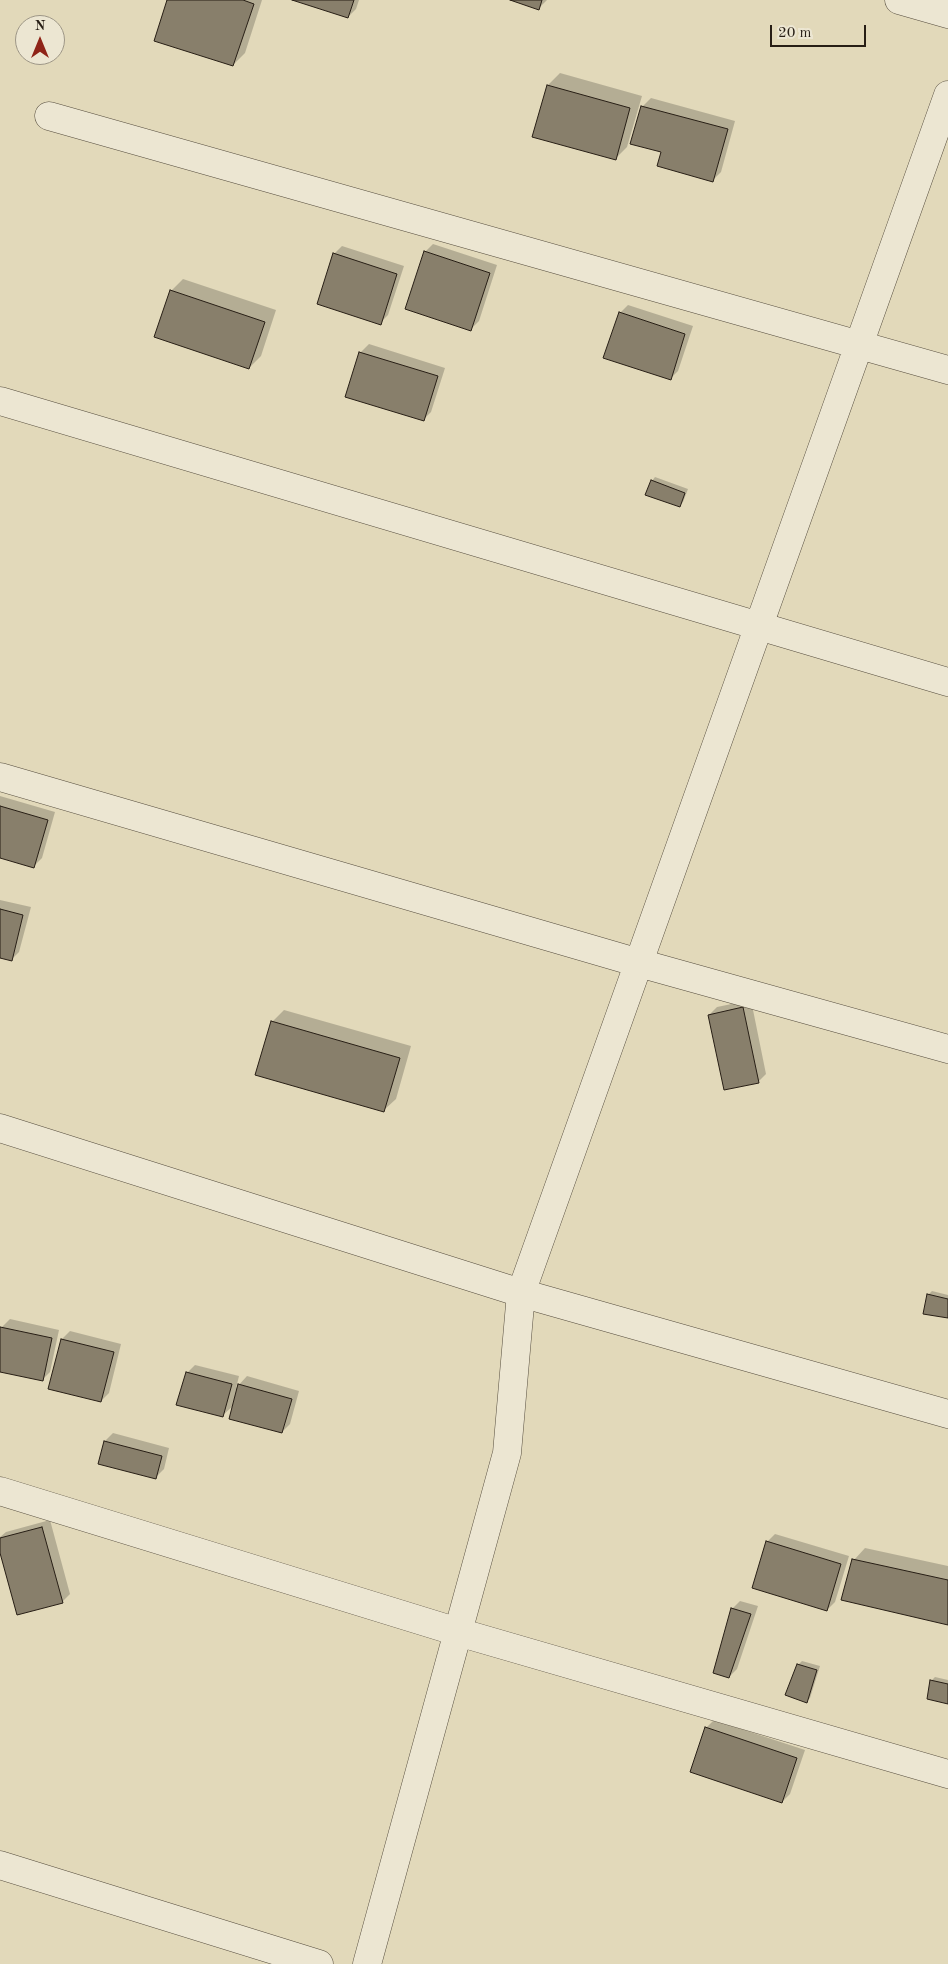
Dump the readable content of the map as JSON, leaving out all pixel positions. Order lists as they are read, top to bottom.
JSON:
{
  "scale_bar": "20 m",
  "north": "top"
}
